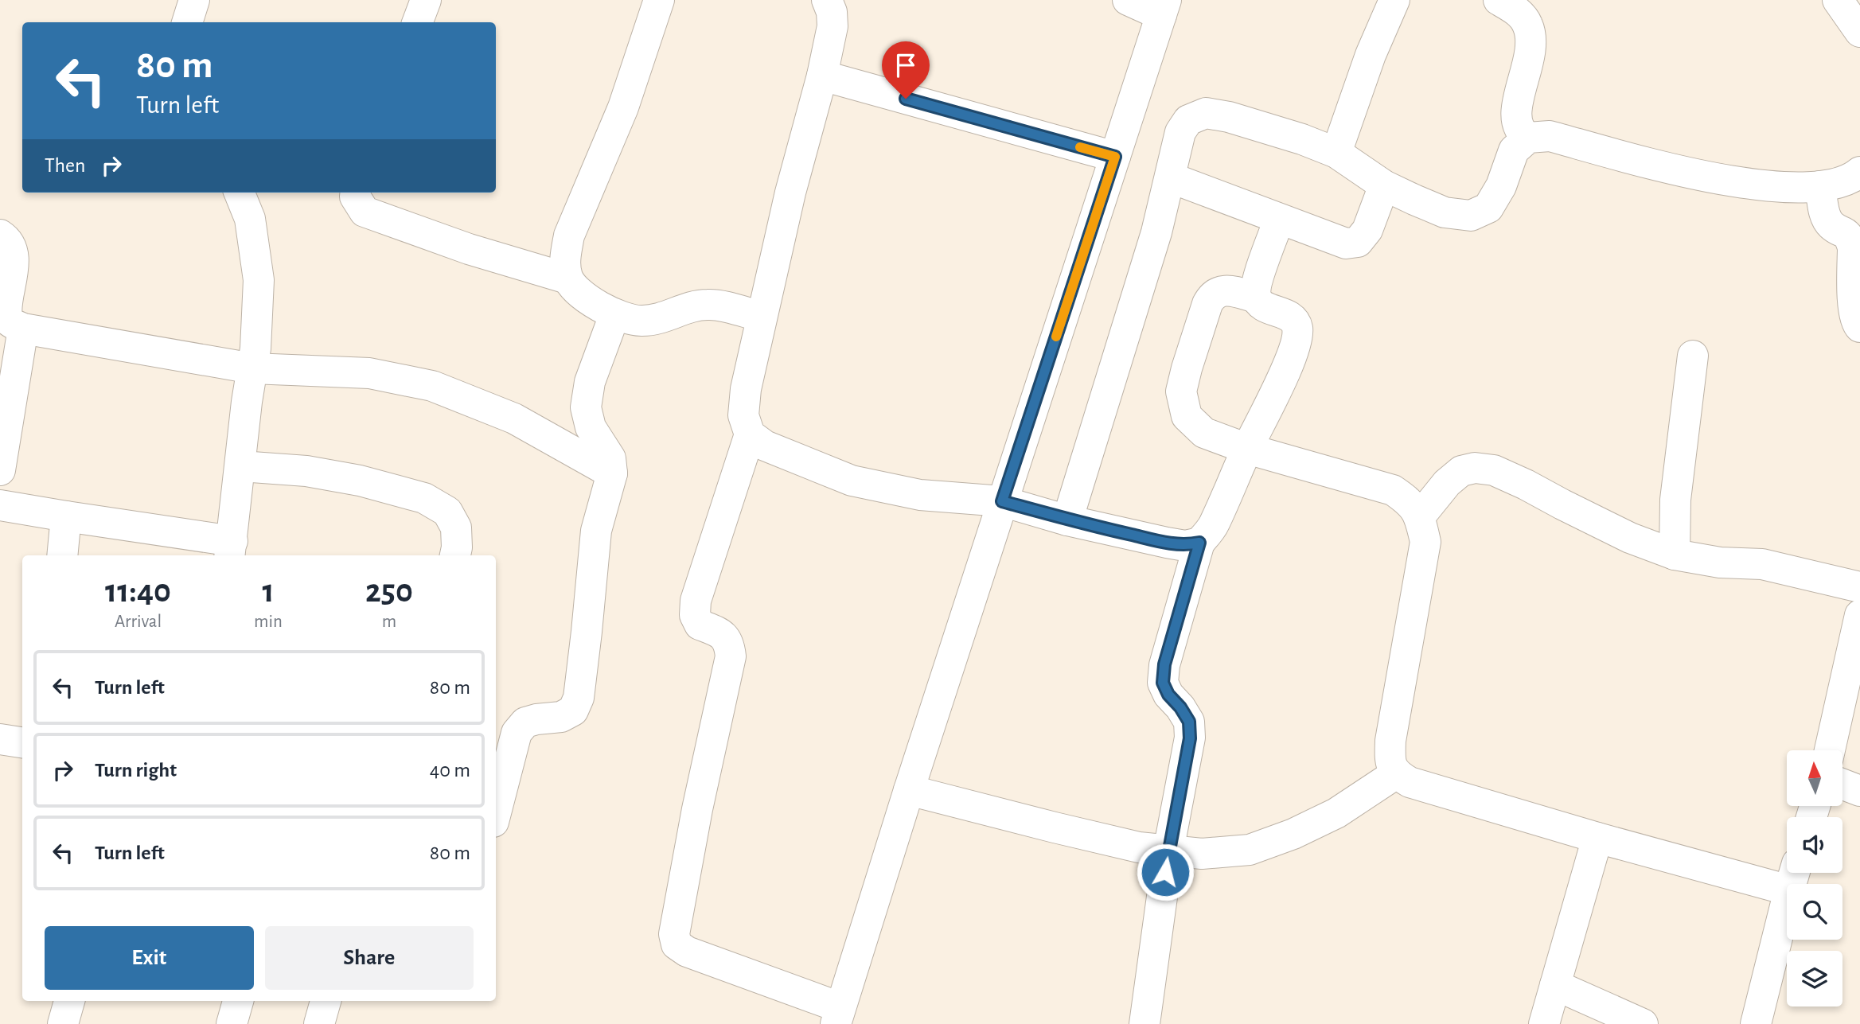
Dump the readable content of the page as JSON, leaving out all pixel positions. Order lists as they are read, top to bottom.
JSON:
{
  "north": "top",
  "page": {
    "turn": ["80 m", "Turn left"],
    "then": "Then",
    "eta": [
      "11:40",
      "Arrival",
      "1",
      "min",
      "250",
      "m"
    ],
    "list": [
      {
        "name": "Turn left",
        "value": "80 m"
      },
      {
        "name": "Turn right",
        "value": "40 m"
      },
      {
        "name": "Turn left",
        "value": "80 m"
      }
    ],
    "buttons": ["Exit", "Share"]
  }
}
